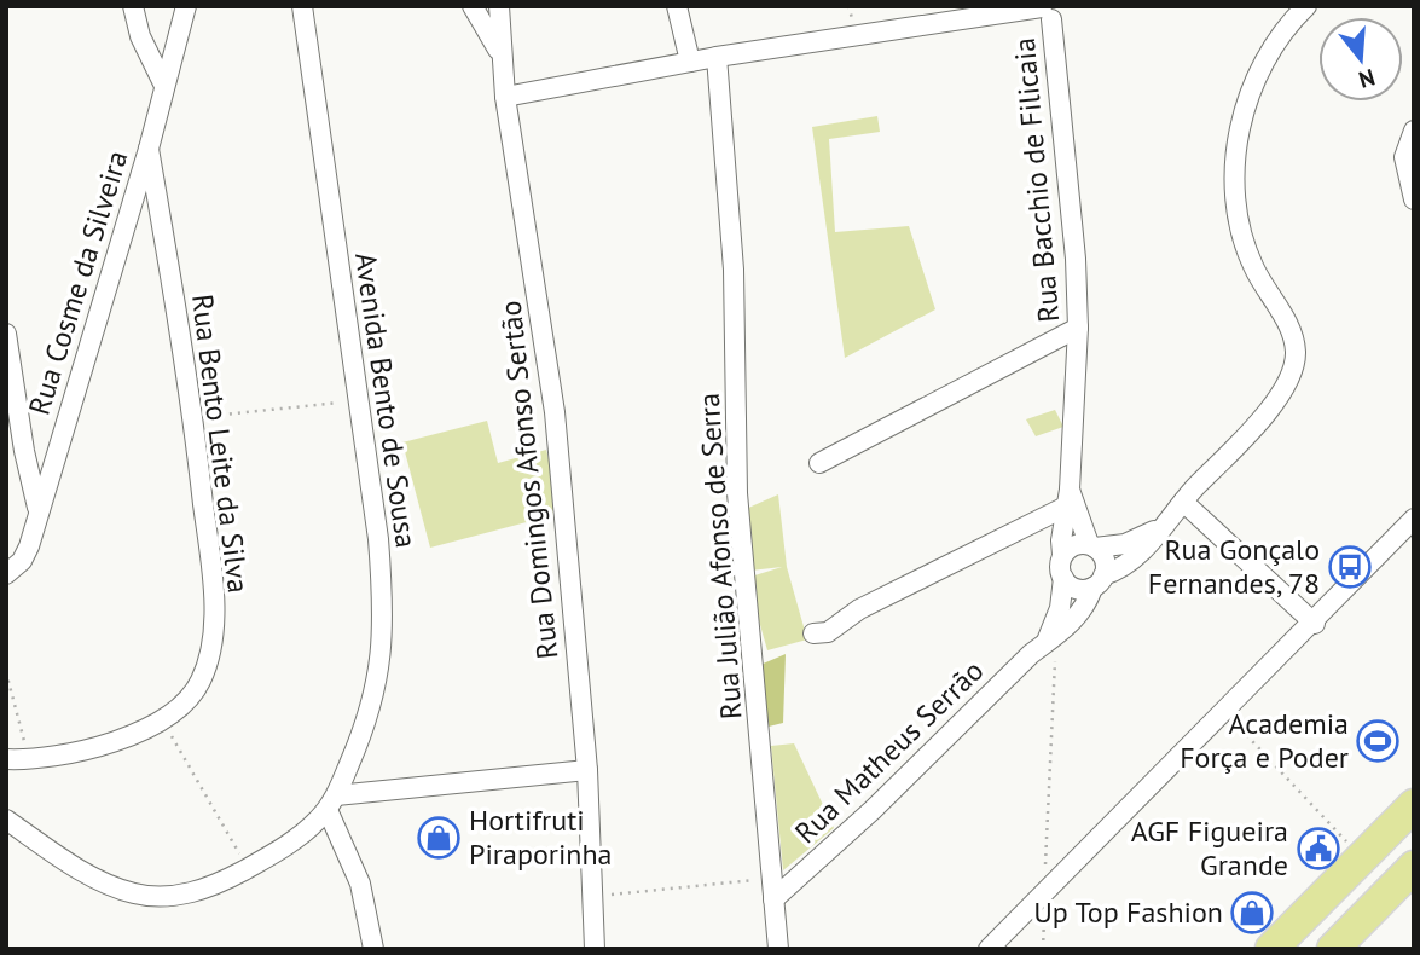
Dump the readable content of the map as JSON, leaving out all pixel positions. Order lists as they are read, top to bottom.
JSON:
{
  "streets": {
    "street": [
      "Rua Bacchio de Filicaia",
      "Rua Cosme da Silveira",
      "Avenida Bento de Sousa",
      "Rua Bento Leite da Silva",
      "Rua Domingos Afonso Sertão",
      "Rua Julião Afonso de Serra",
      "Rua Matheus Serrão"
    ]
  },
  "crossings": [
    ["Rua Bacchio de Filicaia", "Rua Matheus Serrão"],
    ["Rua Cosme da Silveira", "Rua Bento Leite da Silva"],
    ["Rua Julião Afonso de Serra", "Rua Matheus Serrão"]
  ],
  "places": {
    "bus stop": ["Rua Gonçalo Fernandes, 78"],
    "sports": ["Academia Força e Poder"],
    "shop": ["Hortifruti Piraporinha", "Up Top Fashion"],
    "public building": ["AGF Figueira Grande"]
  },
  "north": "bottom"
}
